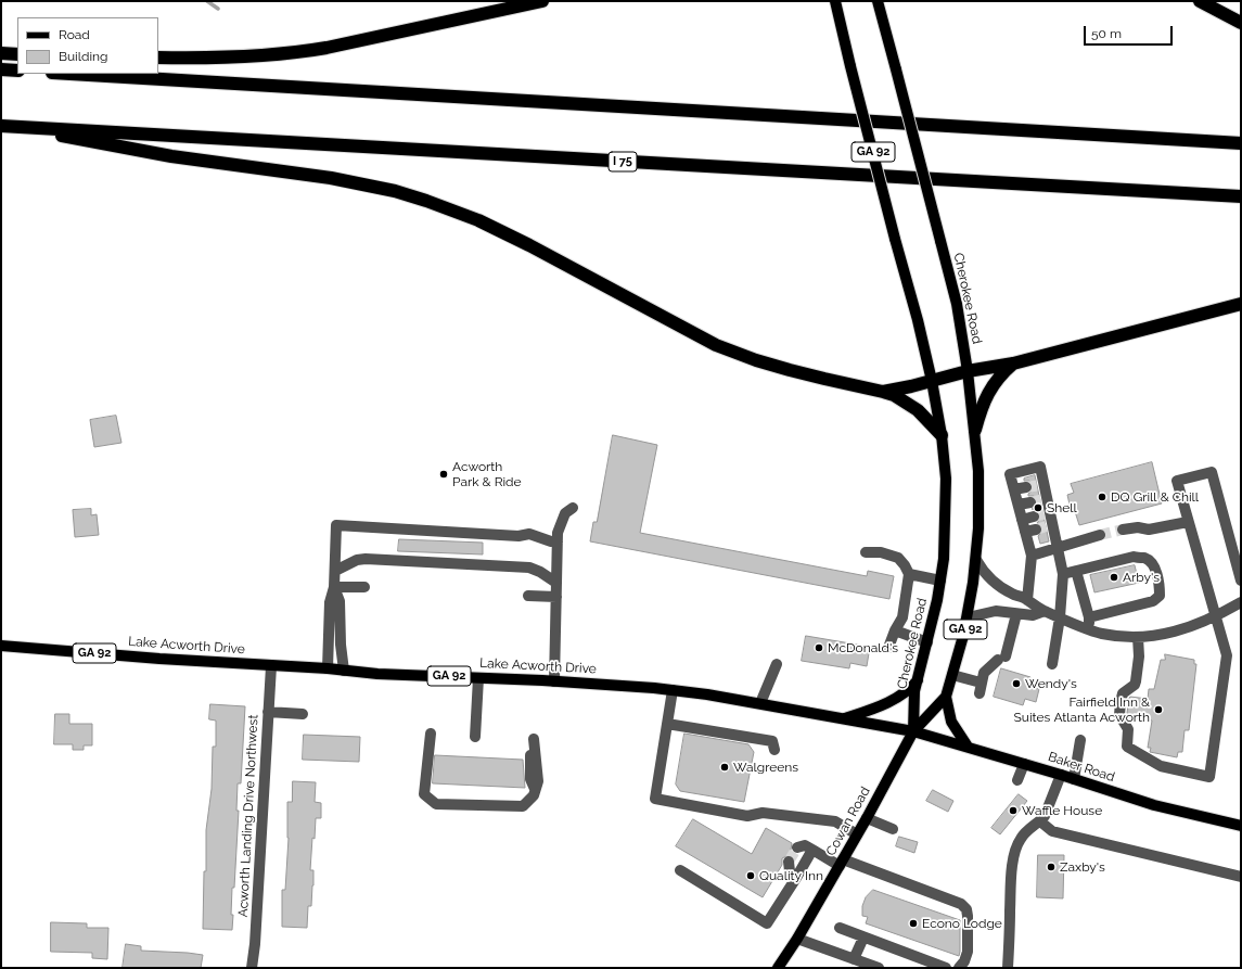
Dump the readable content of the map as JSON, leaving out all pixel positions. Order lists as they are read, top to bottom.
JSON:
{
  "streets": {
    "highway": ["I 75"],
    "main road": [
      "GA 92",
      "Cherokee Road",
      "Lake Acworth Drive",
      "Baker Road",
      "Cowan Road"
    ],
    "street": ["Acworth Landing Drive Northwest"]
  },
  "crossings": [
    ["Cherokee Road", "Lake Acworth Drive"],
    ["Cherokee Road", "Baker Road"],
    ["Cherokee Road", "Cowan Road"],
    ["Lake Acworth Drive", "Baker Road"],
    ["Lake Acworth Drive", "Acworth Landing Drive Northwest"],
    ["Lake Acworth Drive", "Cowan Road"],
    ["Baker Road", "Cowan Road"]
  ],
  "places": [
    "Acworth Park & Ride",
    "DQ Grill & Chill",
    "Shell",
    "Arby's",
    "McDonald's",
    "Wendy's",
    "Fairfield Inn & Suites Atlanta Acworth",
    "Walgreens",
    "Waffle House",
    "Zaxby's",
    "Quality Inn",
    "Econo Lodge"
  ],
  "legend": ["Road", "Building"],
  "scale_bar": "50 m"
}
